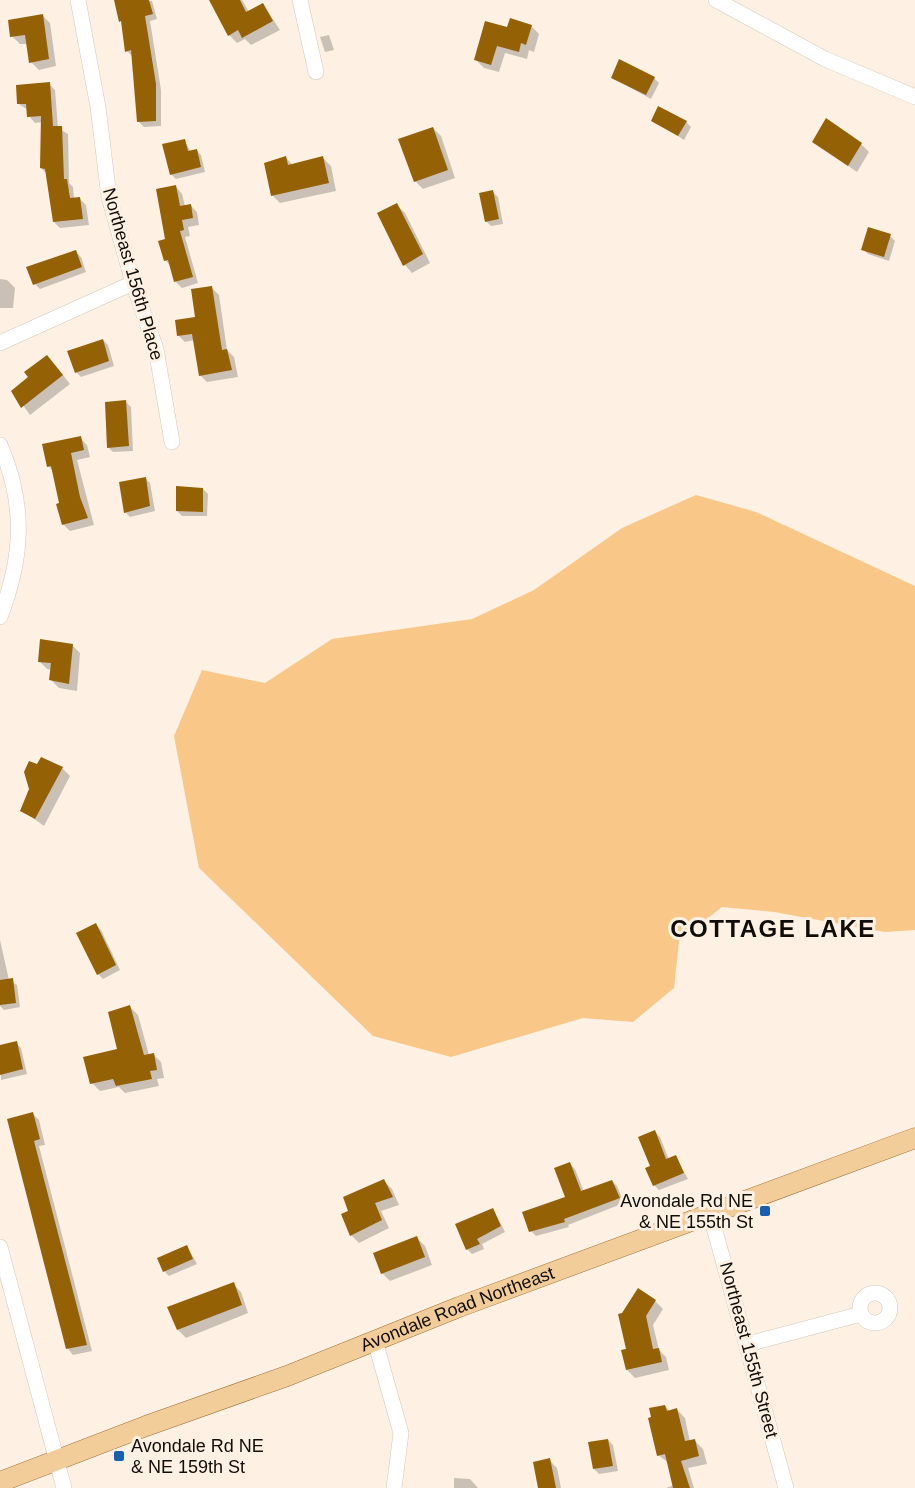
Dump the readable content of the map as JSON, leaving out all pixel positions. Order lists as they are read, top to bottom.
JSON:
{
  "streets": {
    "main road": ["Avondale Road Northeast"],
    "street": ["Northeast 156th Place", "Northeast 155th Street"]
  },
  "crossings": [
    ["Avondale Road Northeast", "Northeast 155th Street"]
  ],
  "districts": ["COTTAGE LAKE"],
  "places": {
    "transit": ["Avondale Rd NE & NE 155th St", "Avondale Rd NE & NE 159th St"]
  }
}
